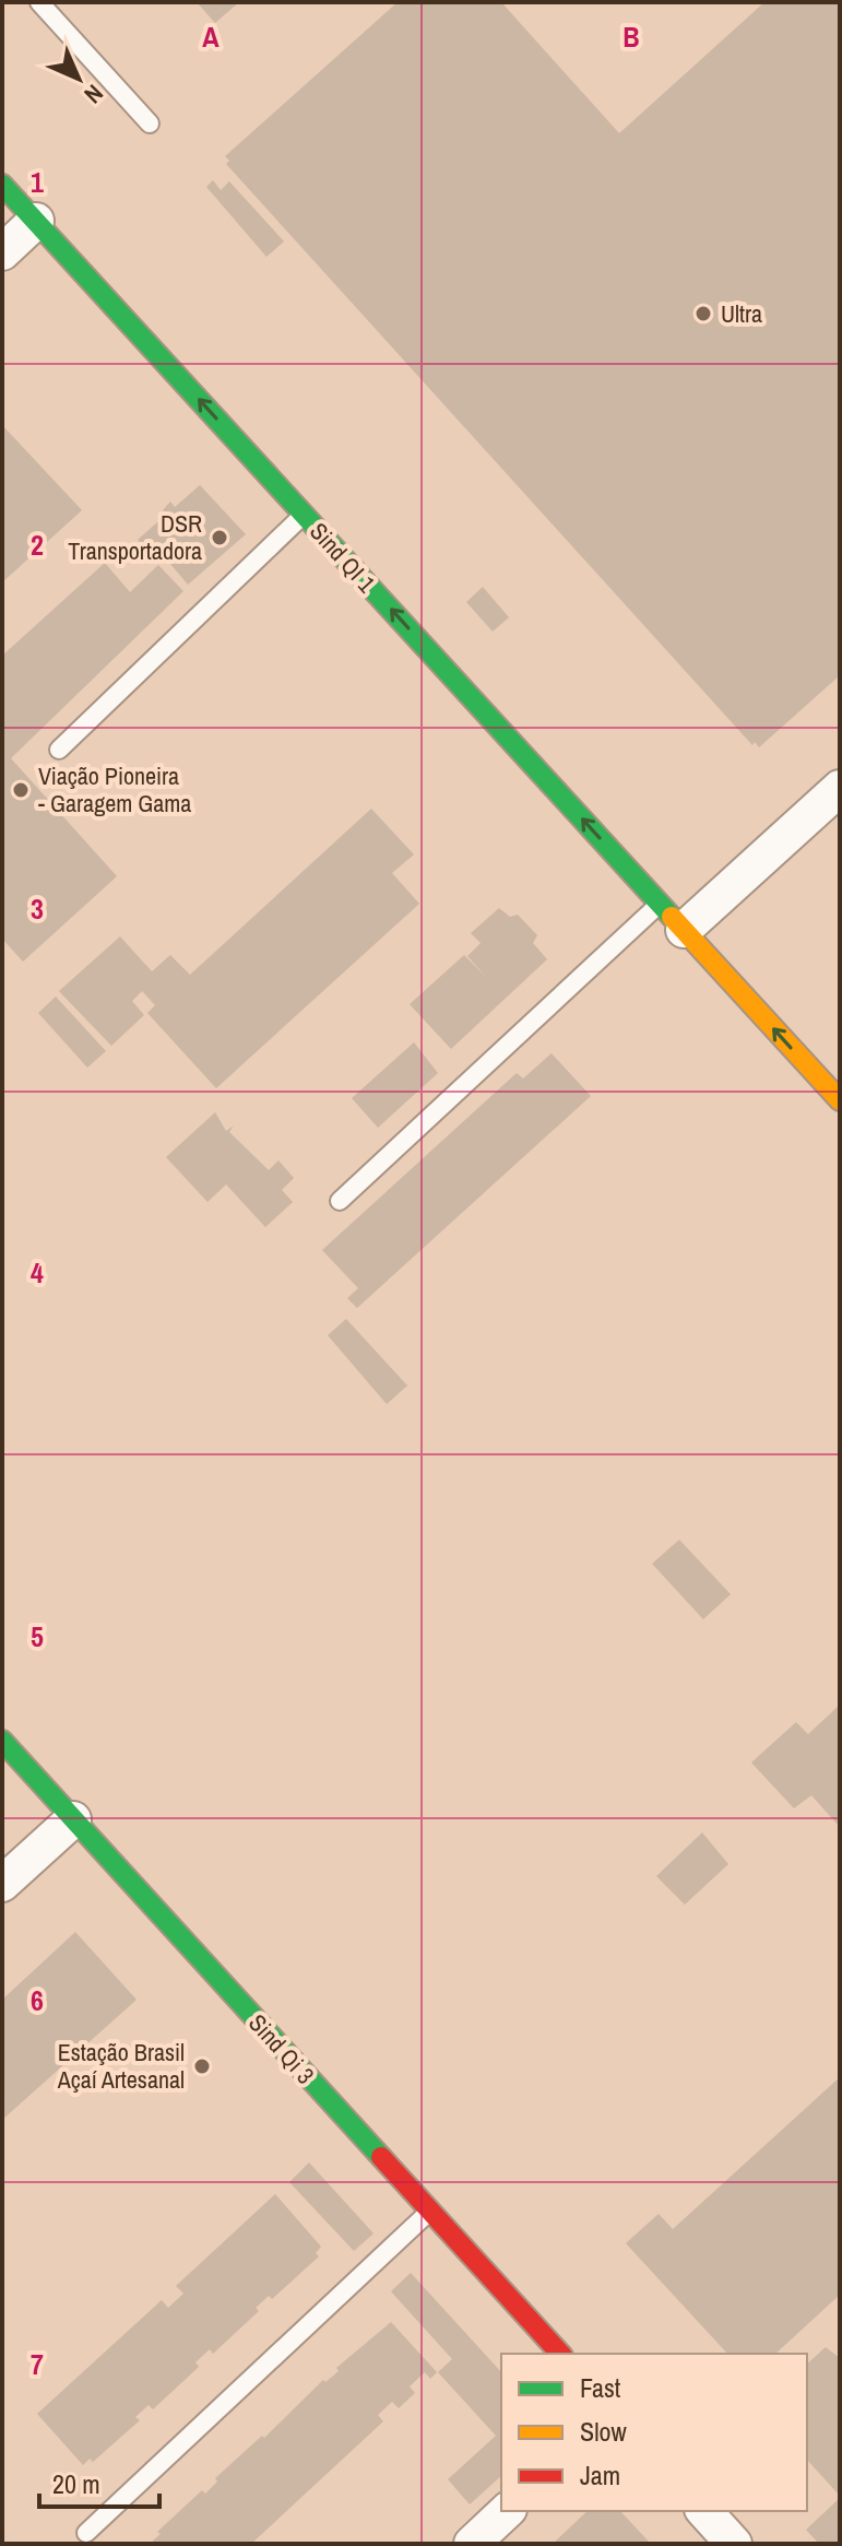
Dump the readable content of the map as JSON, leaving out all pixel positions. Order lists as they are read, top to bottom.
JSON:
{
  "streets": {
    "street": ["Sind QI 1", "Sind Qi 3"]
  },
  "one_way": ["Sind QI 1"],
  "places": [
    "Ultra",
    "DSR Transportadora",
    "Viação Pioneira - Garagem Gama",
    "Estação Brasil Açaí Artesanal"
  ],
  "legend": ["Fast", "Slow", "Jam"],
  "scale_bar": "20 m",
  "north": "bottom right",
  "grid": {
    "columns": ["A", "B"],
    "rows": [
      "1",
      "2",
      "3",
      "4",
      "5",
      "6",
      "7"
    ]
  }
}
